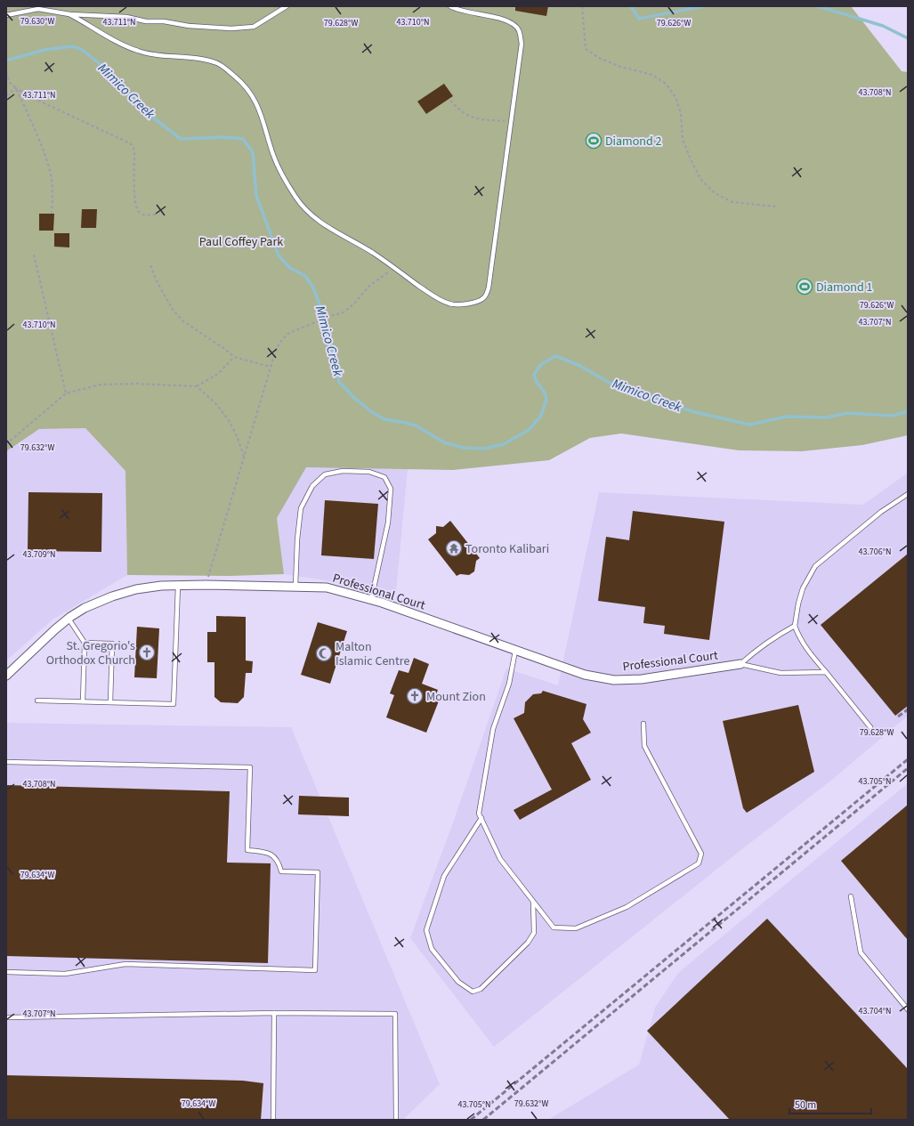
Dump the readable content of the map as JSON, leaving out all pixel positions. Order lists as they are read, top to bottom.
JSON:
{
  "streets": {
    "street": ["Professional Court"]
  },
  "water": ["Mimico Creek"],
  "parks": ["Paul Coffey Park"],
  "places": {
    "sports": ["Diamond 2", "Diamond 1"],
    "temple": ["Toronto Kalibari"],
    "church": ["St. Gregorio's Orthodox Church", "Mount Zion"],
    "mosque": ["Malton Islamic Centre"]
  },
  "scale_bar": "50 m",
  "coordinates": [
    "79.630°W",
    "43.710°N",
    "43.711°N",
    "79.628°W",
    "79.626°W",
    "43.708°N",
    "43.707°N",
    "79.632°W",
    "43.706°N",
    "43.709°N",
    "43.705°N",
    "79.634°W",
    "43.704°N"
  ]
}
